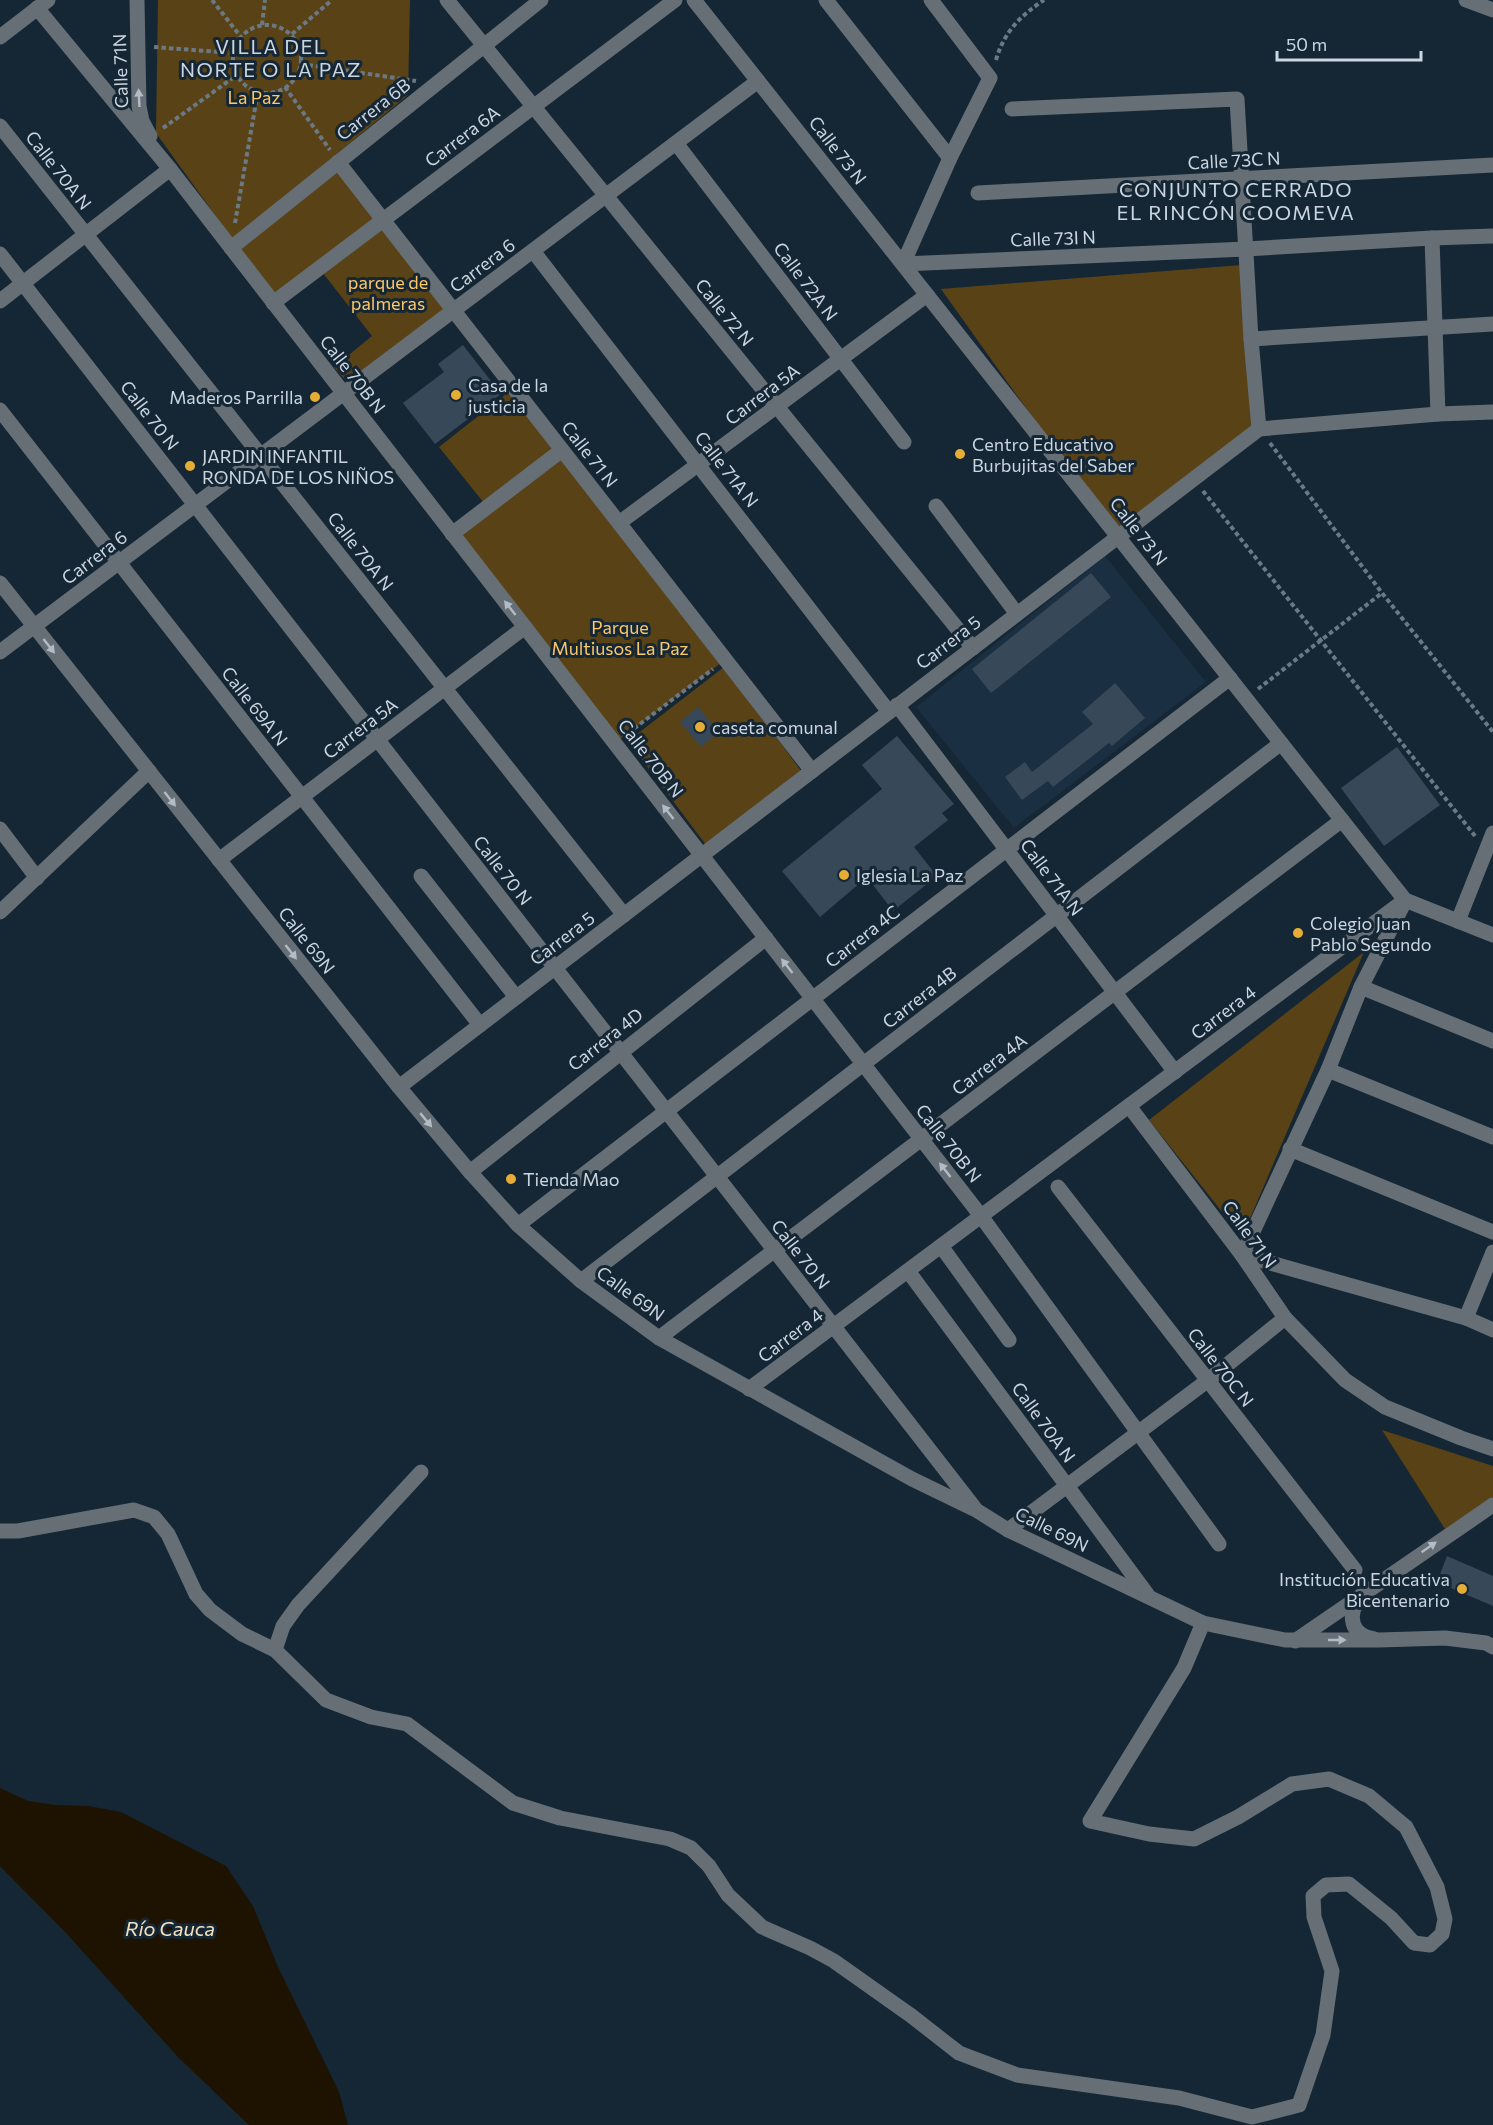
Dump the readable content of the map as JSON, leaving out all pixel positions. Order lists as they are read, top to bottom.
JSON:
{
  "streets": {
    "street": [
      "Calle 71N",
      "Carrera 6B",
      "Carrera 6A",
      "Calle 73 N",
      "Calle 73C N",
      "Calle 70A N",
      "Calle 73I N",
      "Carrera 6",
      "Calle 72A N",
      "Calle 72 N",
      "Calle 70B N",
      "Carrera 5A",
      "Calle 70 N",
      "Calle 71 N",
      "Calle 71A N",
      "Carrera 5",
      "Calle 69A N",
      "Carrera 4C",
      "Calle 69N",
      "Carrera 4B",
      "Carrera 4",
      "Carrera 4D",
      "Carrera 4A",
      "Calle 70C N"
    ]
  },
  "crossings": [
    ["Calle 71N", "Calle 70B N"],
    ["Carrera 6B", "Calle 72 N"],
    ["Carrera 6B", "Calle 70B N"],
    ["Carrera 6B", "Calle 71 N"],
    ["Carrera 6A", "Calle 72 N"],
    ["Carrera 6A", "Calle 70B N"],
    ["Carrera 6A", "Calle 71 N"],
    ["Calle 73 N", "Calle 73I N"],
    ["Calle 73 N", "Carrera 6"],
    ["Calle 73 N", "Carrera 5A"],
    ["Calle 73 N", "Carrera 5"],
    ["Calle 73 N", "Carrera 4C"],
    ["Calle 73 N", "Carrera 4B"],
    ["Calle 73 N", "Carrera 4"],
    ["Calle 73 N", "Carrera 4A"],
    ["Calle 70A N", "Carrera 6"],
    ["Calle 70A N", "Carrera 5A"],
    ["Calle 70A N", "Carrera 5"],
    ["Calle 70A N", "Calle 69N"],
    ["Calle 70A N", "Carrera 4"],
    ["Carrera 6", "Calle 72A N"],
    ["Carrera 6", "Calle 72 N"],
    ["Carrera 6", "Calle 70B N"],
    ["Carrera 6", "Calle 70 N"],
    ["Carrera 6", "Calle 71 N"],
    ["Carrera 6", "Calle 71A N"],
    ["Carrera 6", "Calle 69A N"],
    ["Carrera 6", "Calle 69N"],
    ["Calle 72A N", "Carrera 5A"],
    ["Calle 72 N", "Carrera 5A"],
    ["Calle 72 N", "Carrera 5"],
    ["Calle 70B N", "Carrera 5A"],
    ["Calle 70B N", "Carrera 5"],
    ["Calle 70B N", "Carrera 4C"],
    ["Calle 70B N", "Carrera 4B"],
    ["Calle 70B N", "Carrera 4"],
    ["Calle 70B N", "Carrera 4D"],
    ["Calle 70B N", "Carrera 4A"],
    ["Carrera 5A", "Calle 70 N"],
    ["Carrera 5A", "Calle 71 N"],
    ["Carrera 5A", "Calle 71A N"],
    ["Carrera 5A", "Calle 69A N"],
    ["Carrera 5A", "Calle 69N"],
    ["Calle 70 N", "Carrera 5"],
    ["Calle 70 N", "Carrera 4C"],
    ["Calle 70 N", "Calle 69N"],
    ["Calle 70 N", "Carrera 4B"],
    ["Calle 70 N", "Carrera 4"],
    ["Calle 70 N", "Carrera 4D"],
    ["Calle 70 N", "Carrera 4A"],
    ["Calle 71 N", "Carrera 5"],
    ["Calle 71 N", "Carrera 4"],
    ["Calle 71A N", "Carrera 5"],
    ["Calle 71A N", "Carrera 4C"],
    ["Calle 71A N", "Carrera 4B"],
    ["Calle 71A N", "Carrera 4"],
    ["Calle 71A N", "Carrera 4A"],
    ["Carrera 5", "Calle 69A N"],
    ["Carrera 5", "Calle 69N"],
    ["Carrera 4C", "Calle 69N"],
    ["Calle 69N", "Carrera 4B"],
    ["Calle 69N", "Carrera 4"],
    ["Calle 69N", "Carrera 4D"],
    ["Calle 69N", "Carrera 4A"]
  ],
  "one_way": ["Calle 71N", "Calle 69N"],
  "districts": ["VILLA DEL NORTE O LA PAZ", "CONJUNTO CERRADO EL RINCÓN COOMEVA"],
  "water": ["Río Cauca"],
  "parks": ["La Paz", "parque de palmeras", "Parque Multiusos La Paz"],
  "places": [
    "Casa de la justicia",
    "Maderos Parrilla",
    "Centro Educativo Burbujitas del Saber",
    "JARDIN INFANTIL RONDA DE LOS NIÑOS",
    "caseta comunal",
    "Iglesia La Paz",
    "Colegio Juan Pablo Segundo",
    "Tienda Mao",
    "Institución Educativa Bicentenario"
  ],
  "scale_bar": "50 m"
}
